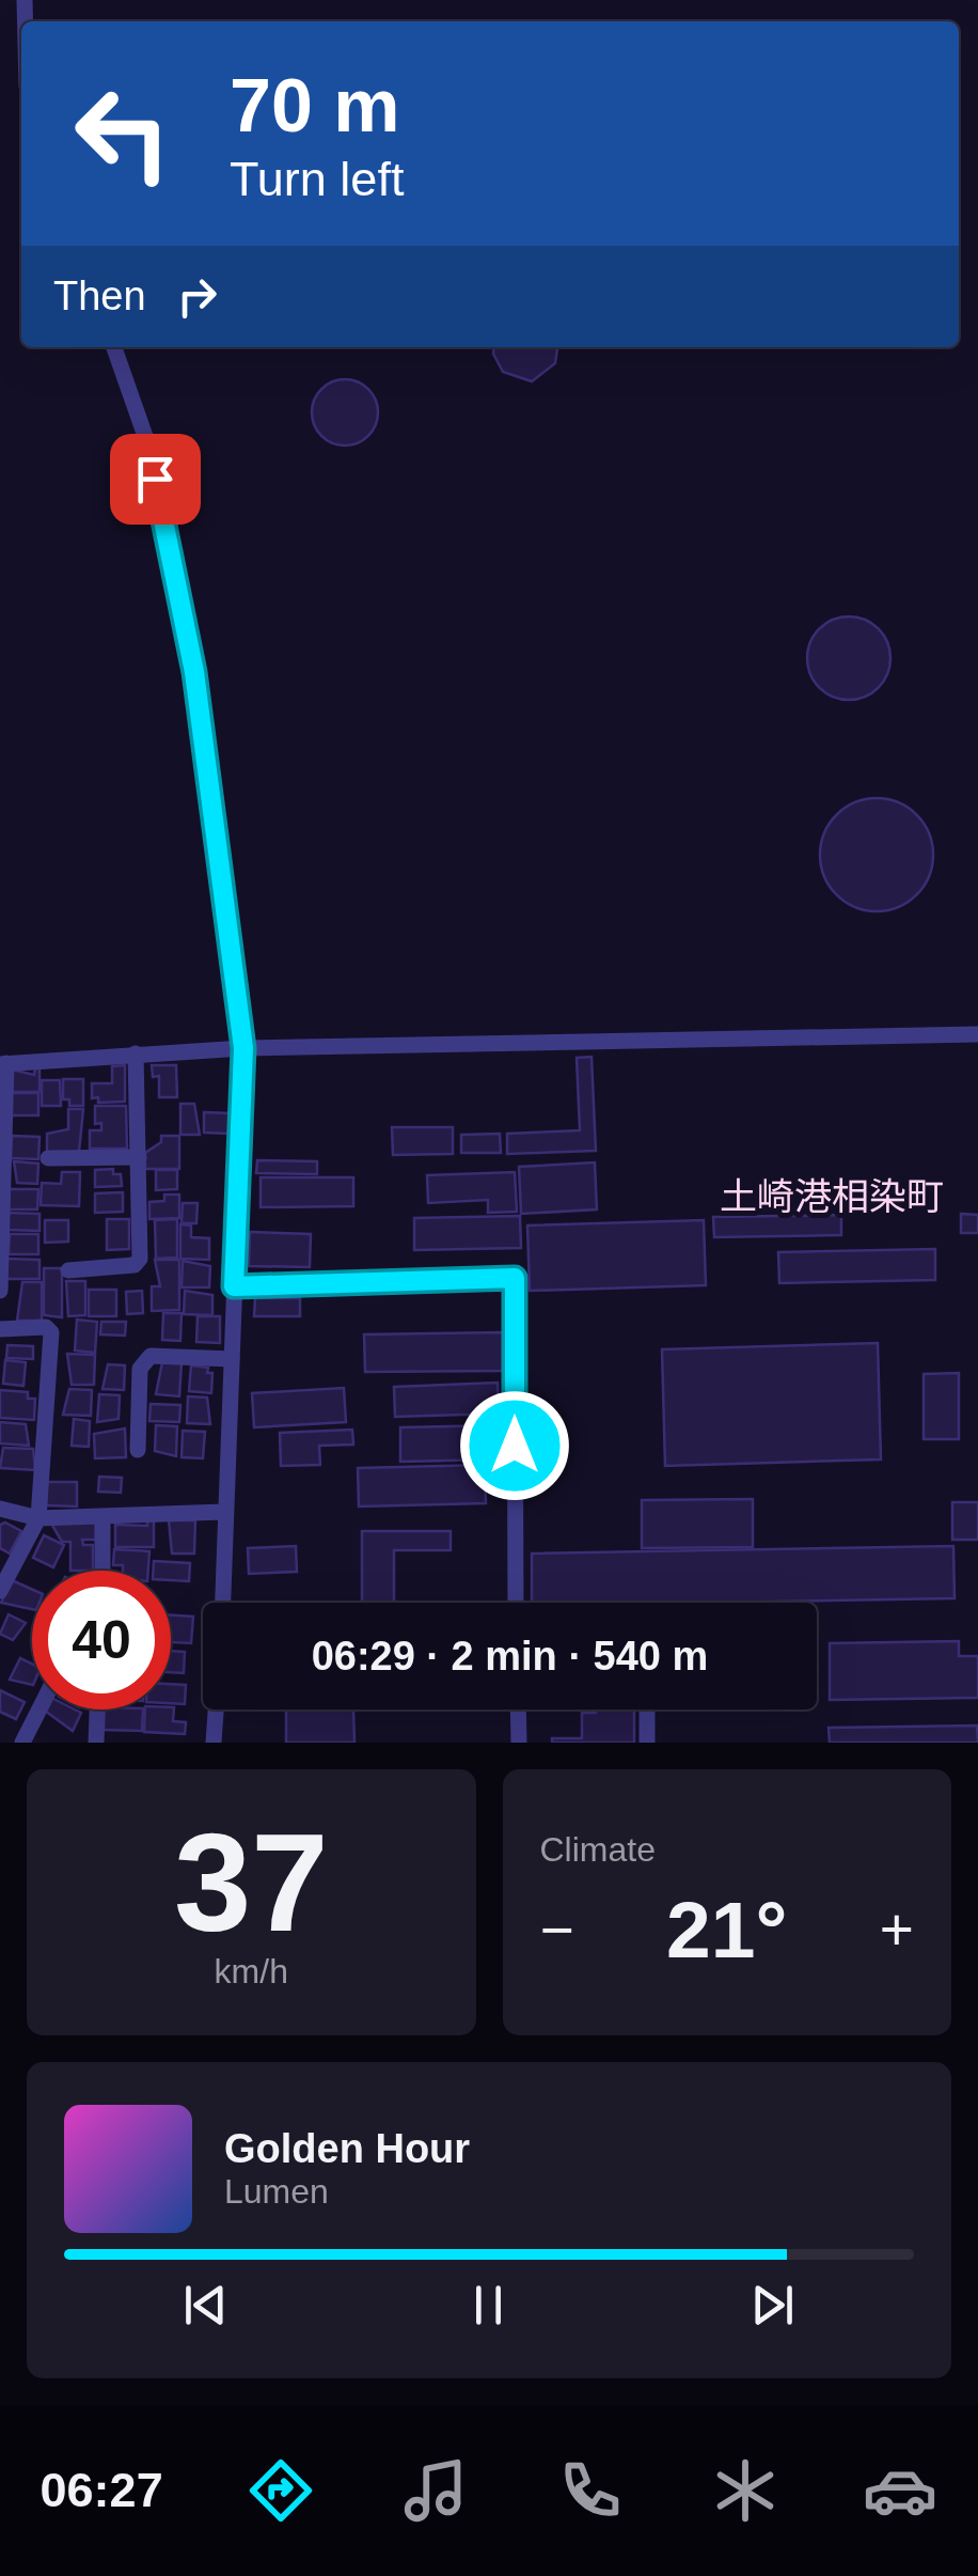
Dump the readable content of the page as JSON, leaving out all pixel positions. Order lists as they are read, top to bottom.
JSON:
{
  "districts": ["土崎港相染町"],
  "page": {
    "turn": ["70 m", "Turn left"],
    "then": "Then",
    "limit": "40",
    "trip": "06:29 · 2 min · 540 m",
    "tile": [
      ["37", "km/h"],
      "Climate"
    ],
    "heat": ["−", "21°", "+"],
    "song": ["Golden Hour", "Lumen"],
    "tabs": "06:27"
  }
}
